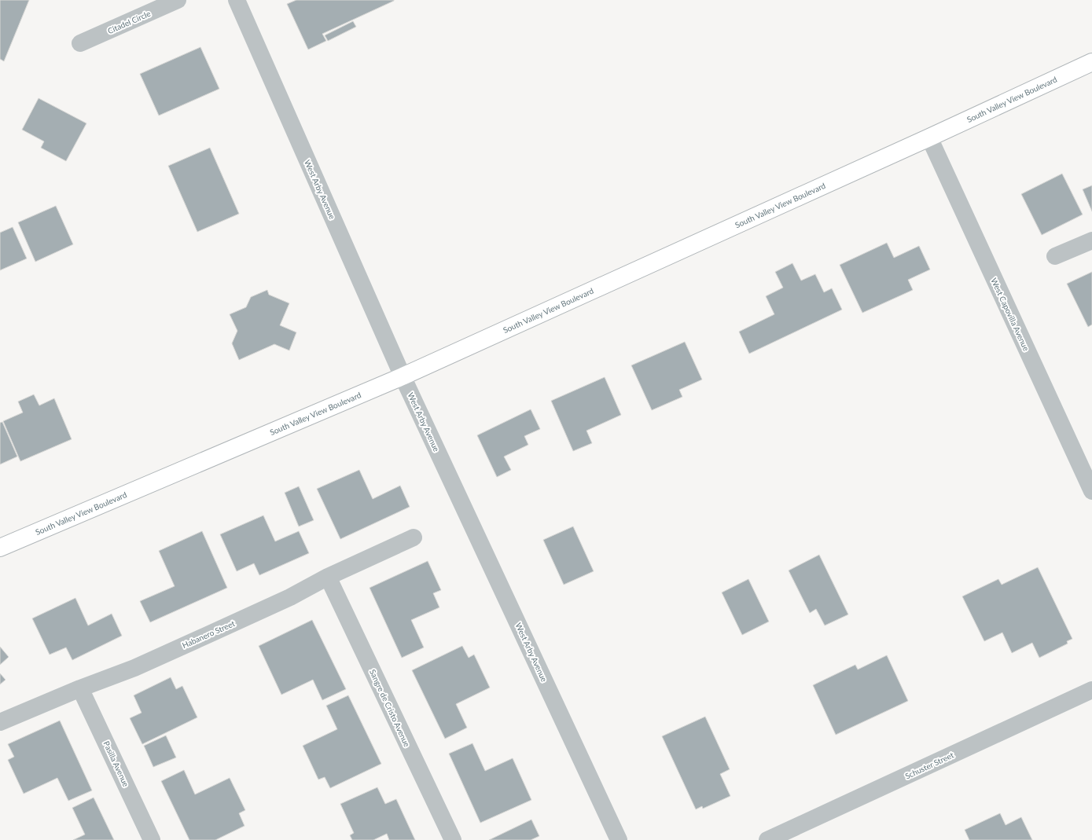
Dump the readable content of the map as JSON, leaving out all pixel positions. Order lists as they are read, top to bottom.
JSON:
{
  "streets": {
    "main road": ["South Valley View Boulevard"],
    "street": [
      "Citadel Circle",
      "West Arby Avenue",
      "West Capovilla Avenue",
      "Habanero Street",
      "Sangre de Cristo Avenue",
      "Pasilla Avenue",
      "Schuster Street"
    ]
  },
  "crossings": [
    ["South Valley View Boulevard", "West Arby Avenue"],
    ["South Valley View Boulevard", "West Capovilla Avenue"],
    ["Habanero Street", "Sangre de Cristo Avenue"],
    ["Habanero Street", "Pasilla Avenue"]
  ]
}
